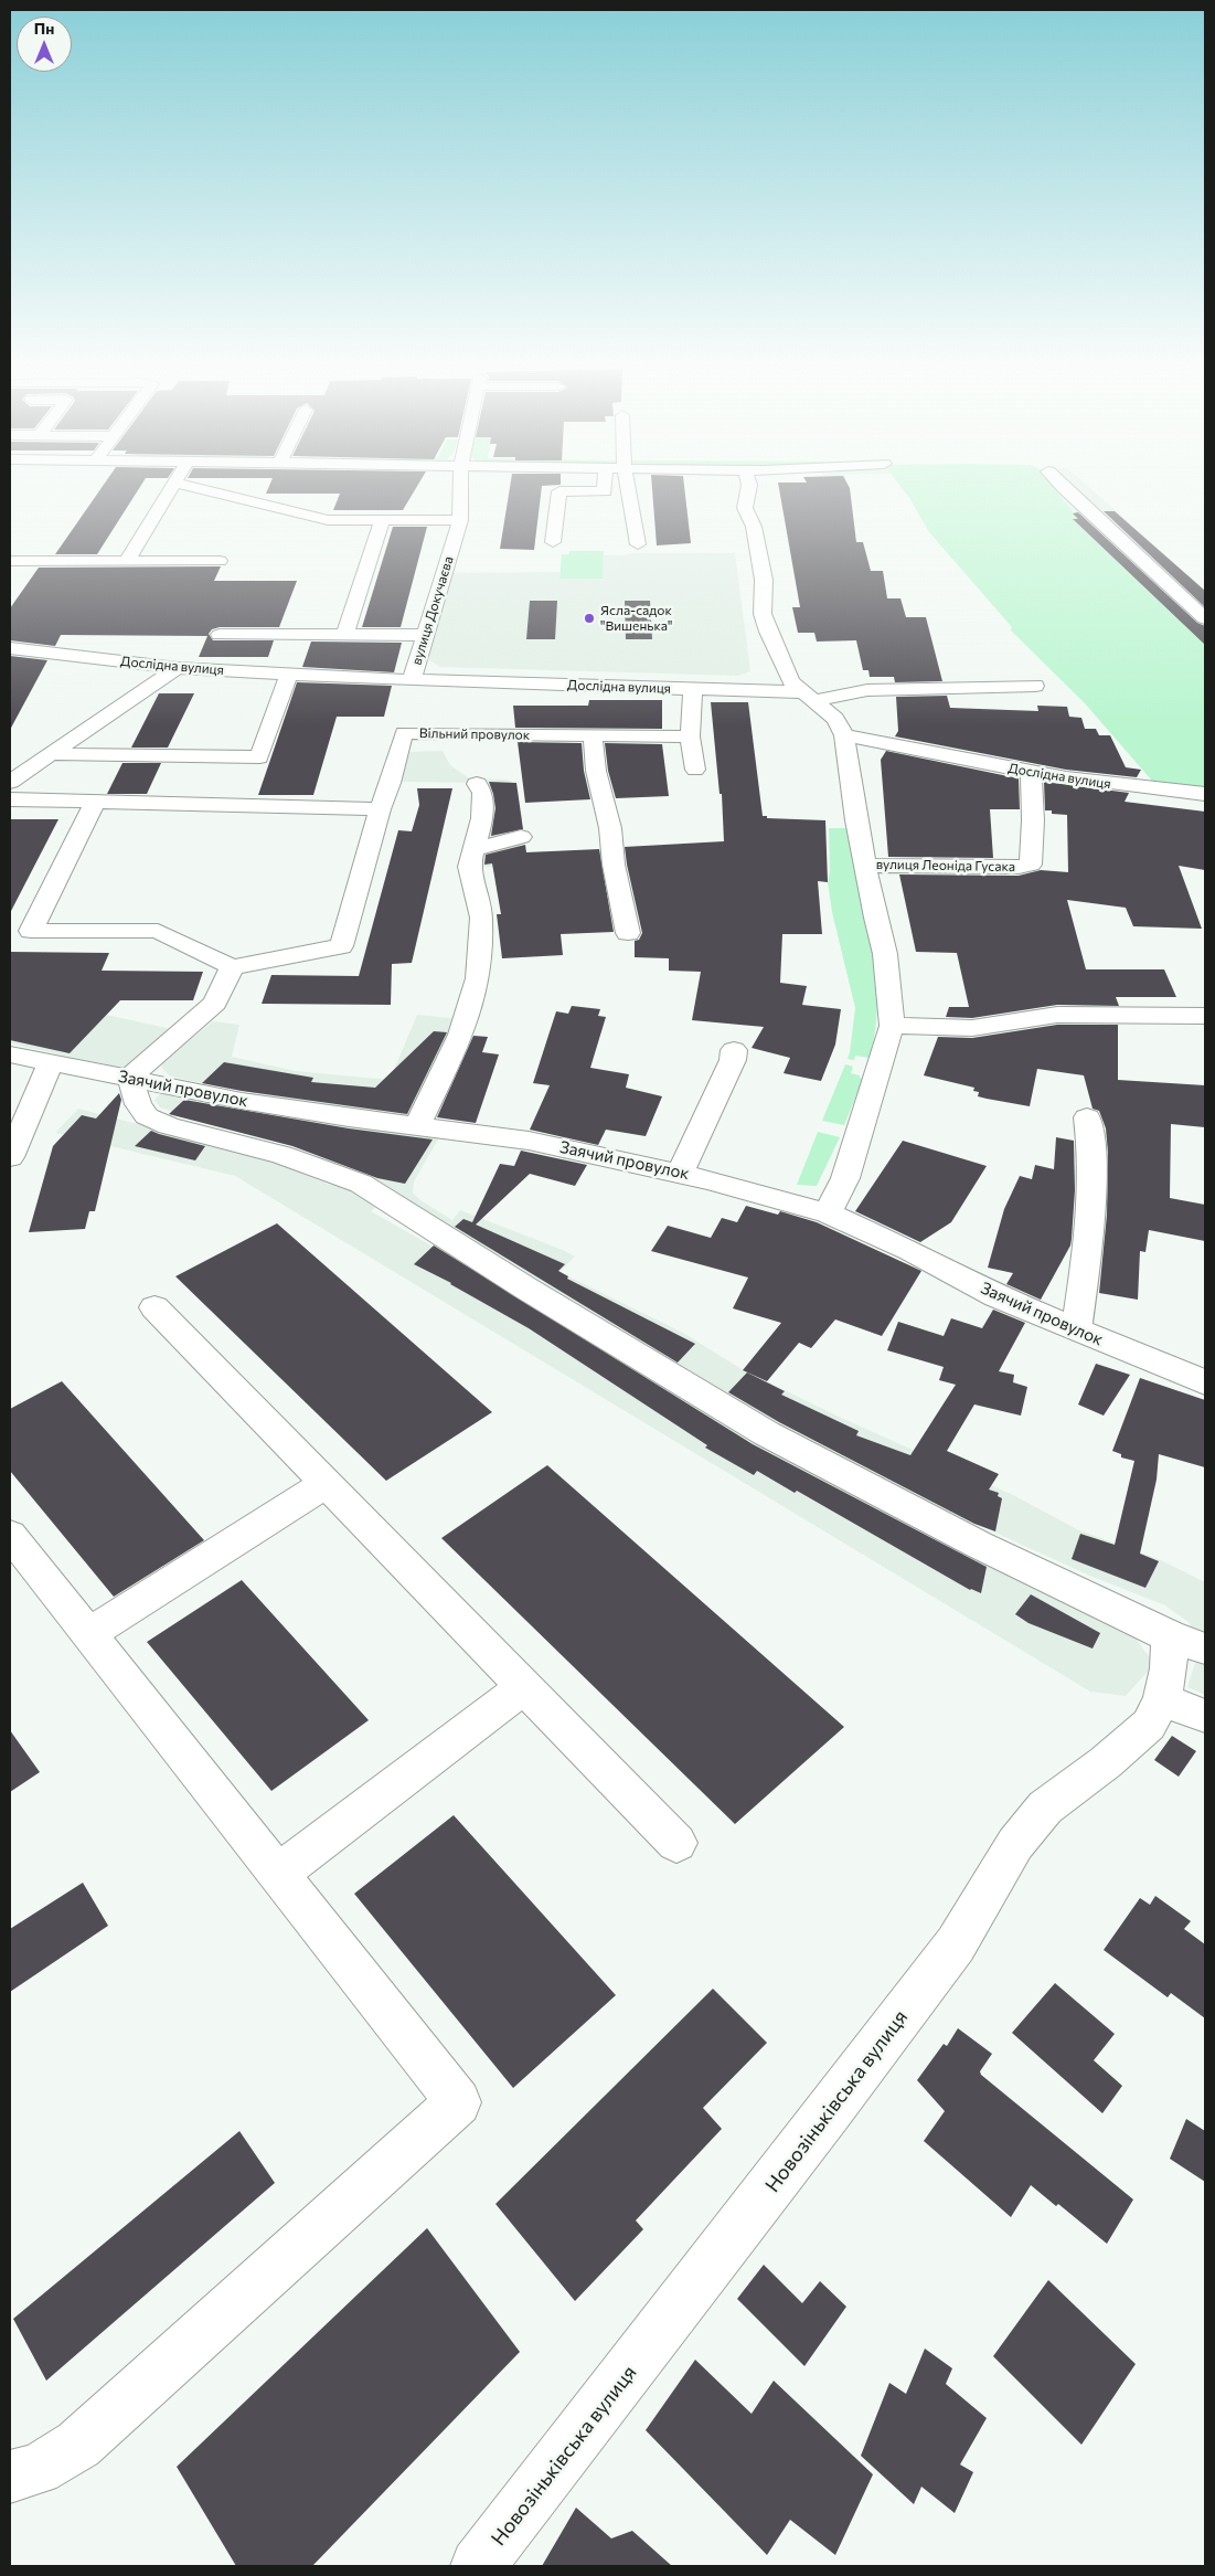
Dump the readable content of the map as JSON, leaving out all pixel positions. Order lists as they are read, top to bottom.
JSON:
{
  "streets": {
    "street": [
      "вулиця Докучаєва",
      "Дослідна вулиця",
      "Вільний провулок",
      "вулиця Леоніда Гусака",
      "Заячий провулок",
      "Новозіньківська вулиця"
    ]
  },
  "crossings": [
    ["вулиця Докучаєва", "Дослідна вулиця"],
    ["Дослідна вулиця", "вулиця Леоніда Гусака"],
    ["вулиця Леоніда Гусака", "Заячий провулок"]
  ],
  "places": ["Ясла-садок \"Вишенька\""],
  "north": "top"
}
